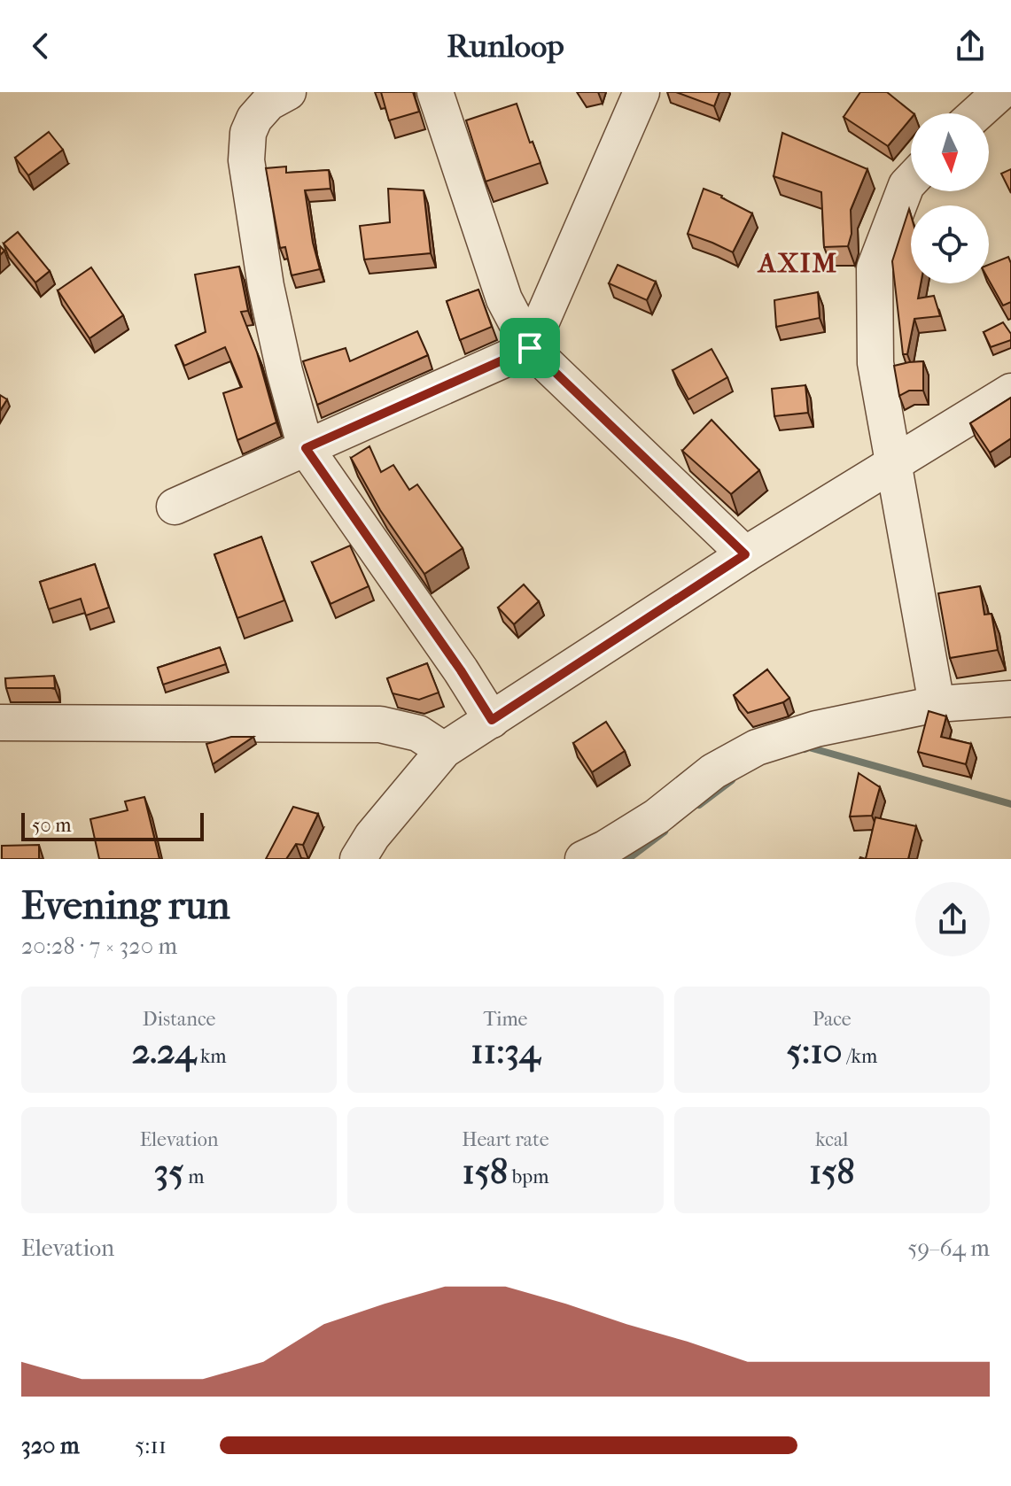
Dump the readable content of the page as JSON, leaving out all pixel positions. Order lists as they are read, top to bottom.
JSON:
{
  "districts": ["AXIM"],
  "scale_bar": "50 m",
  "north": "bottom",
  "page": {
    "header": "Runloop",
    "scale": "50 m",
    "heading": ["Evening run", "20:28 · 7 × 320 m"],
    "stats": [
      ["Distance", "2.24 km"],
      ["Time", "11:34"],
      ["Pace", "5:10 /km"],
      ["Elevation", "35 m"],
      ["Heart rate", "158 bpm"],
      ["kcal", "158"]
    ],
    "chart": ["Elevation", "59–64 m"],
    "list": [
      {
        "name": "320 m",
        "note": "5:11"
      }
    ]
  }
}
